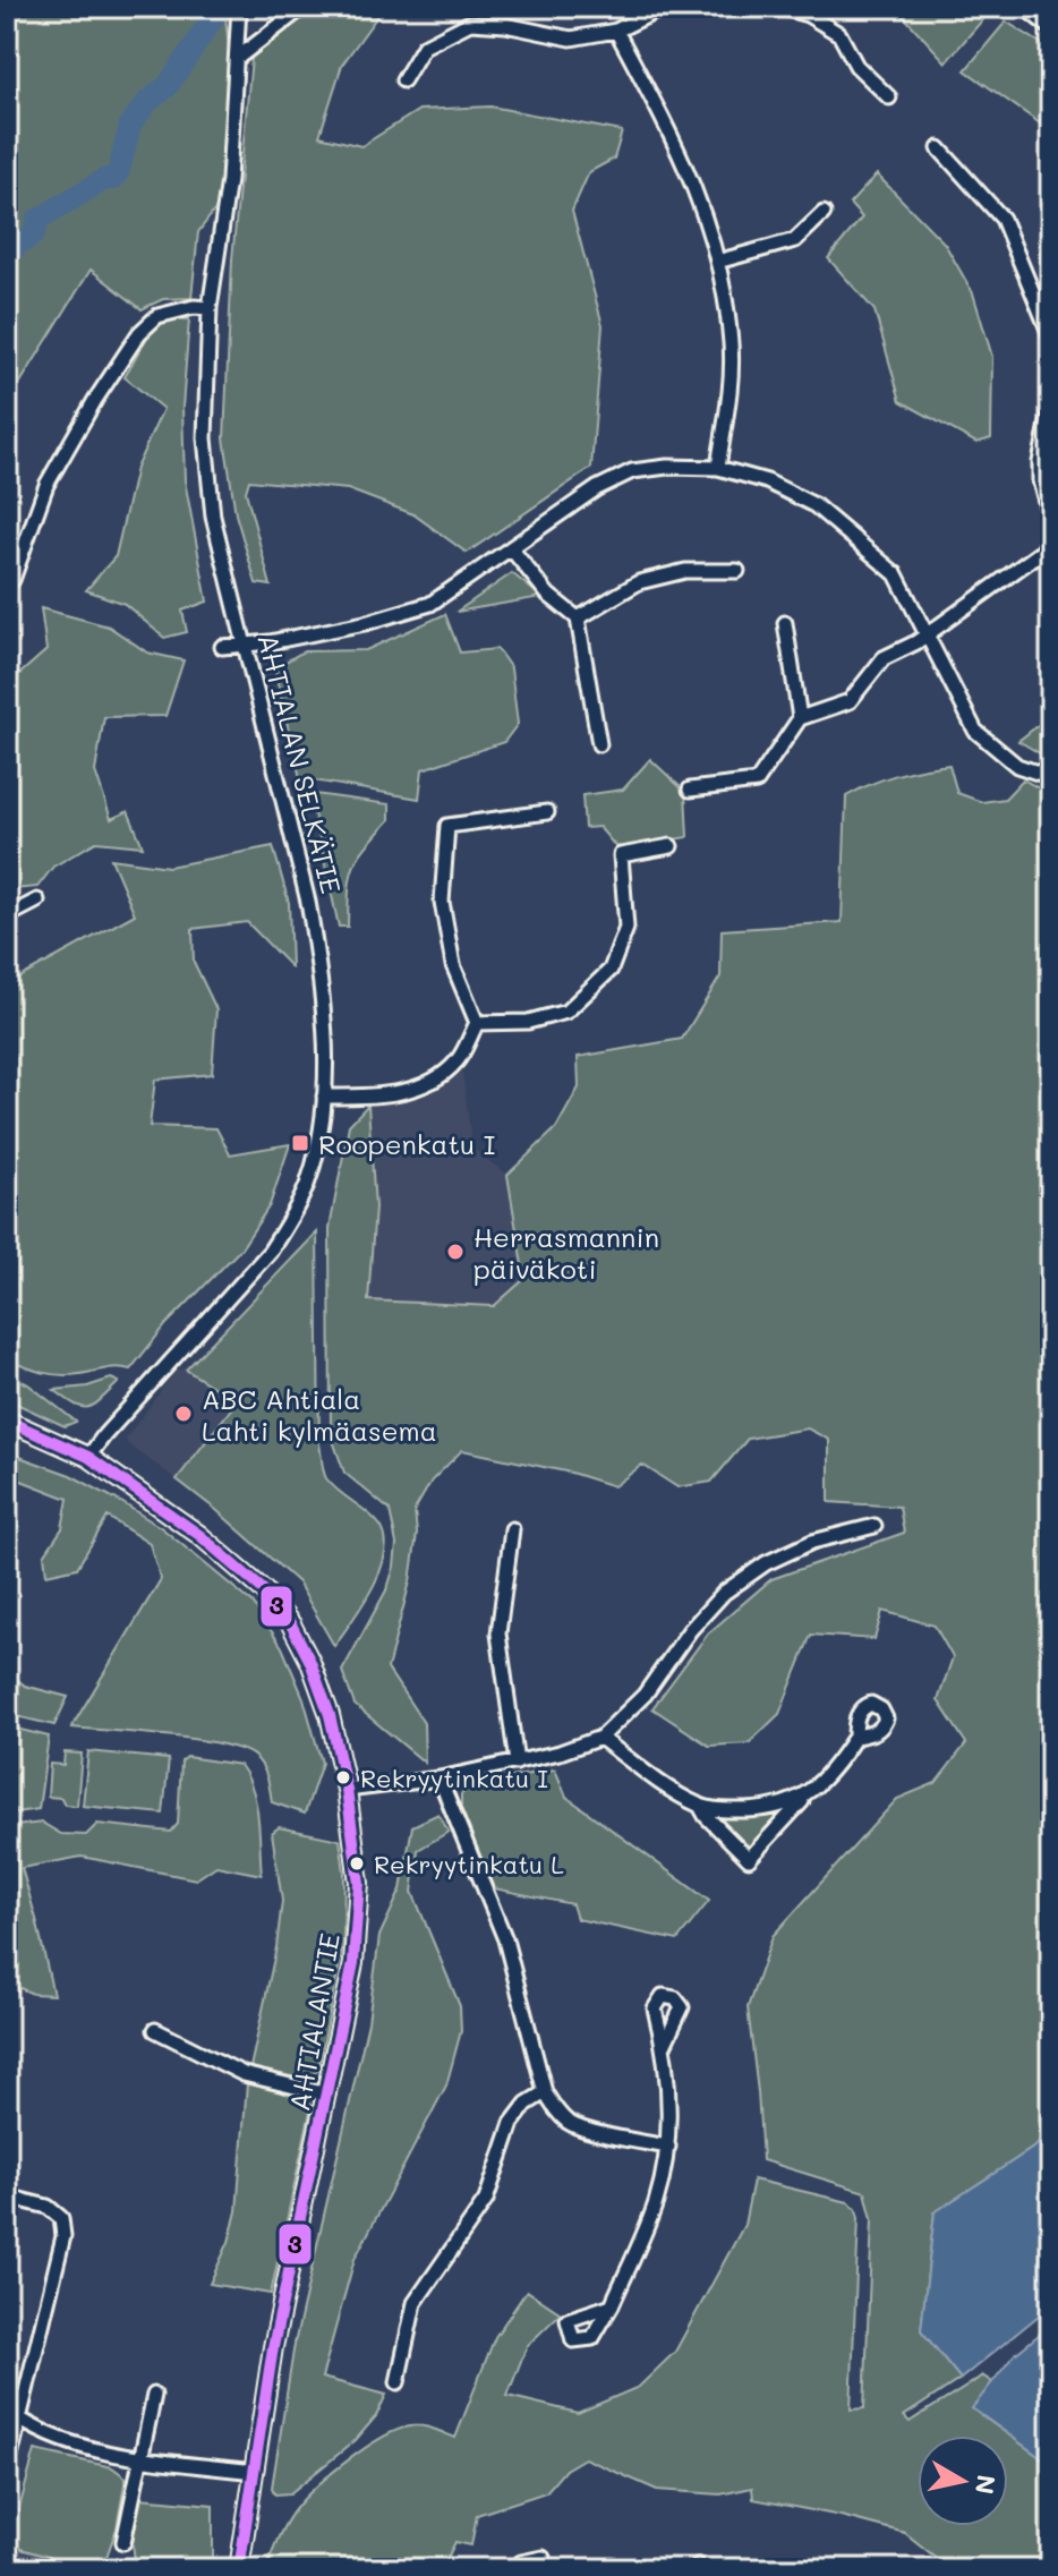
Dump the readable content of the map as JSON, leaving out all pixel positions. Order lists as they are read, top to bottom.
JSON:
{
  "streets": {
    "main road": ["AHTIALANTIE"],
    "street": ["AHTIALAN SELKÄTIE"]
  },
  "crossings": [
    ["AHTIALAN SELKÄTIE", "AHTIALANTIE"]
  ],
  "places": {
    "transit": ["Roopenkatu I"],
    "other": [
      "Herrasmannin päiväkoti",
      "ABC Ahtiala Lahti kylmäasema",
      "Rekryytinkatu I",
      "Rekryytinkatu L"
    ]
  },
  "lines": ["transit line 3"],
  "north": "right"
}
